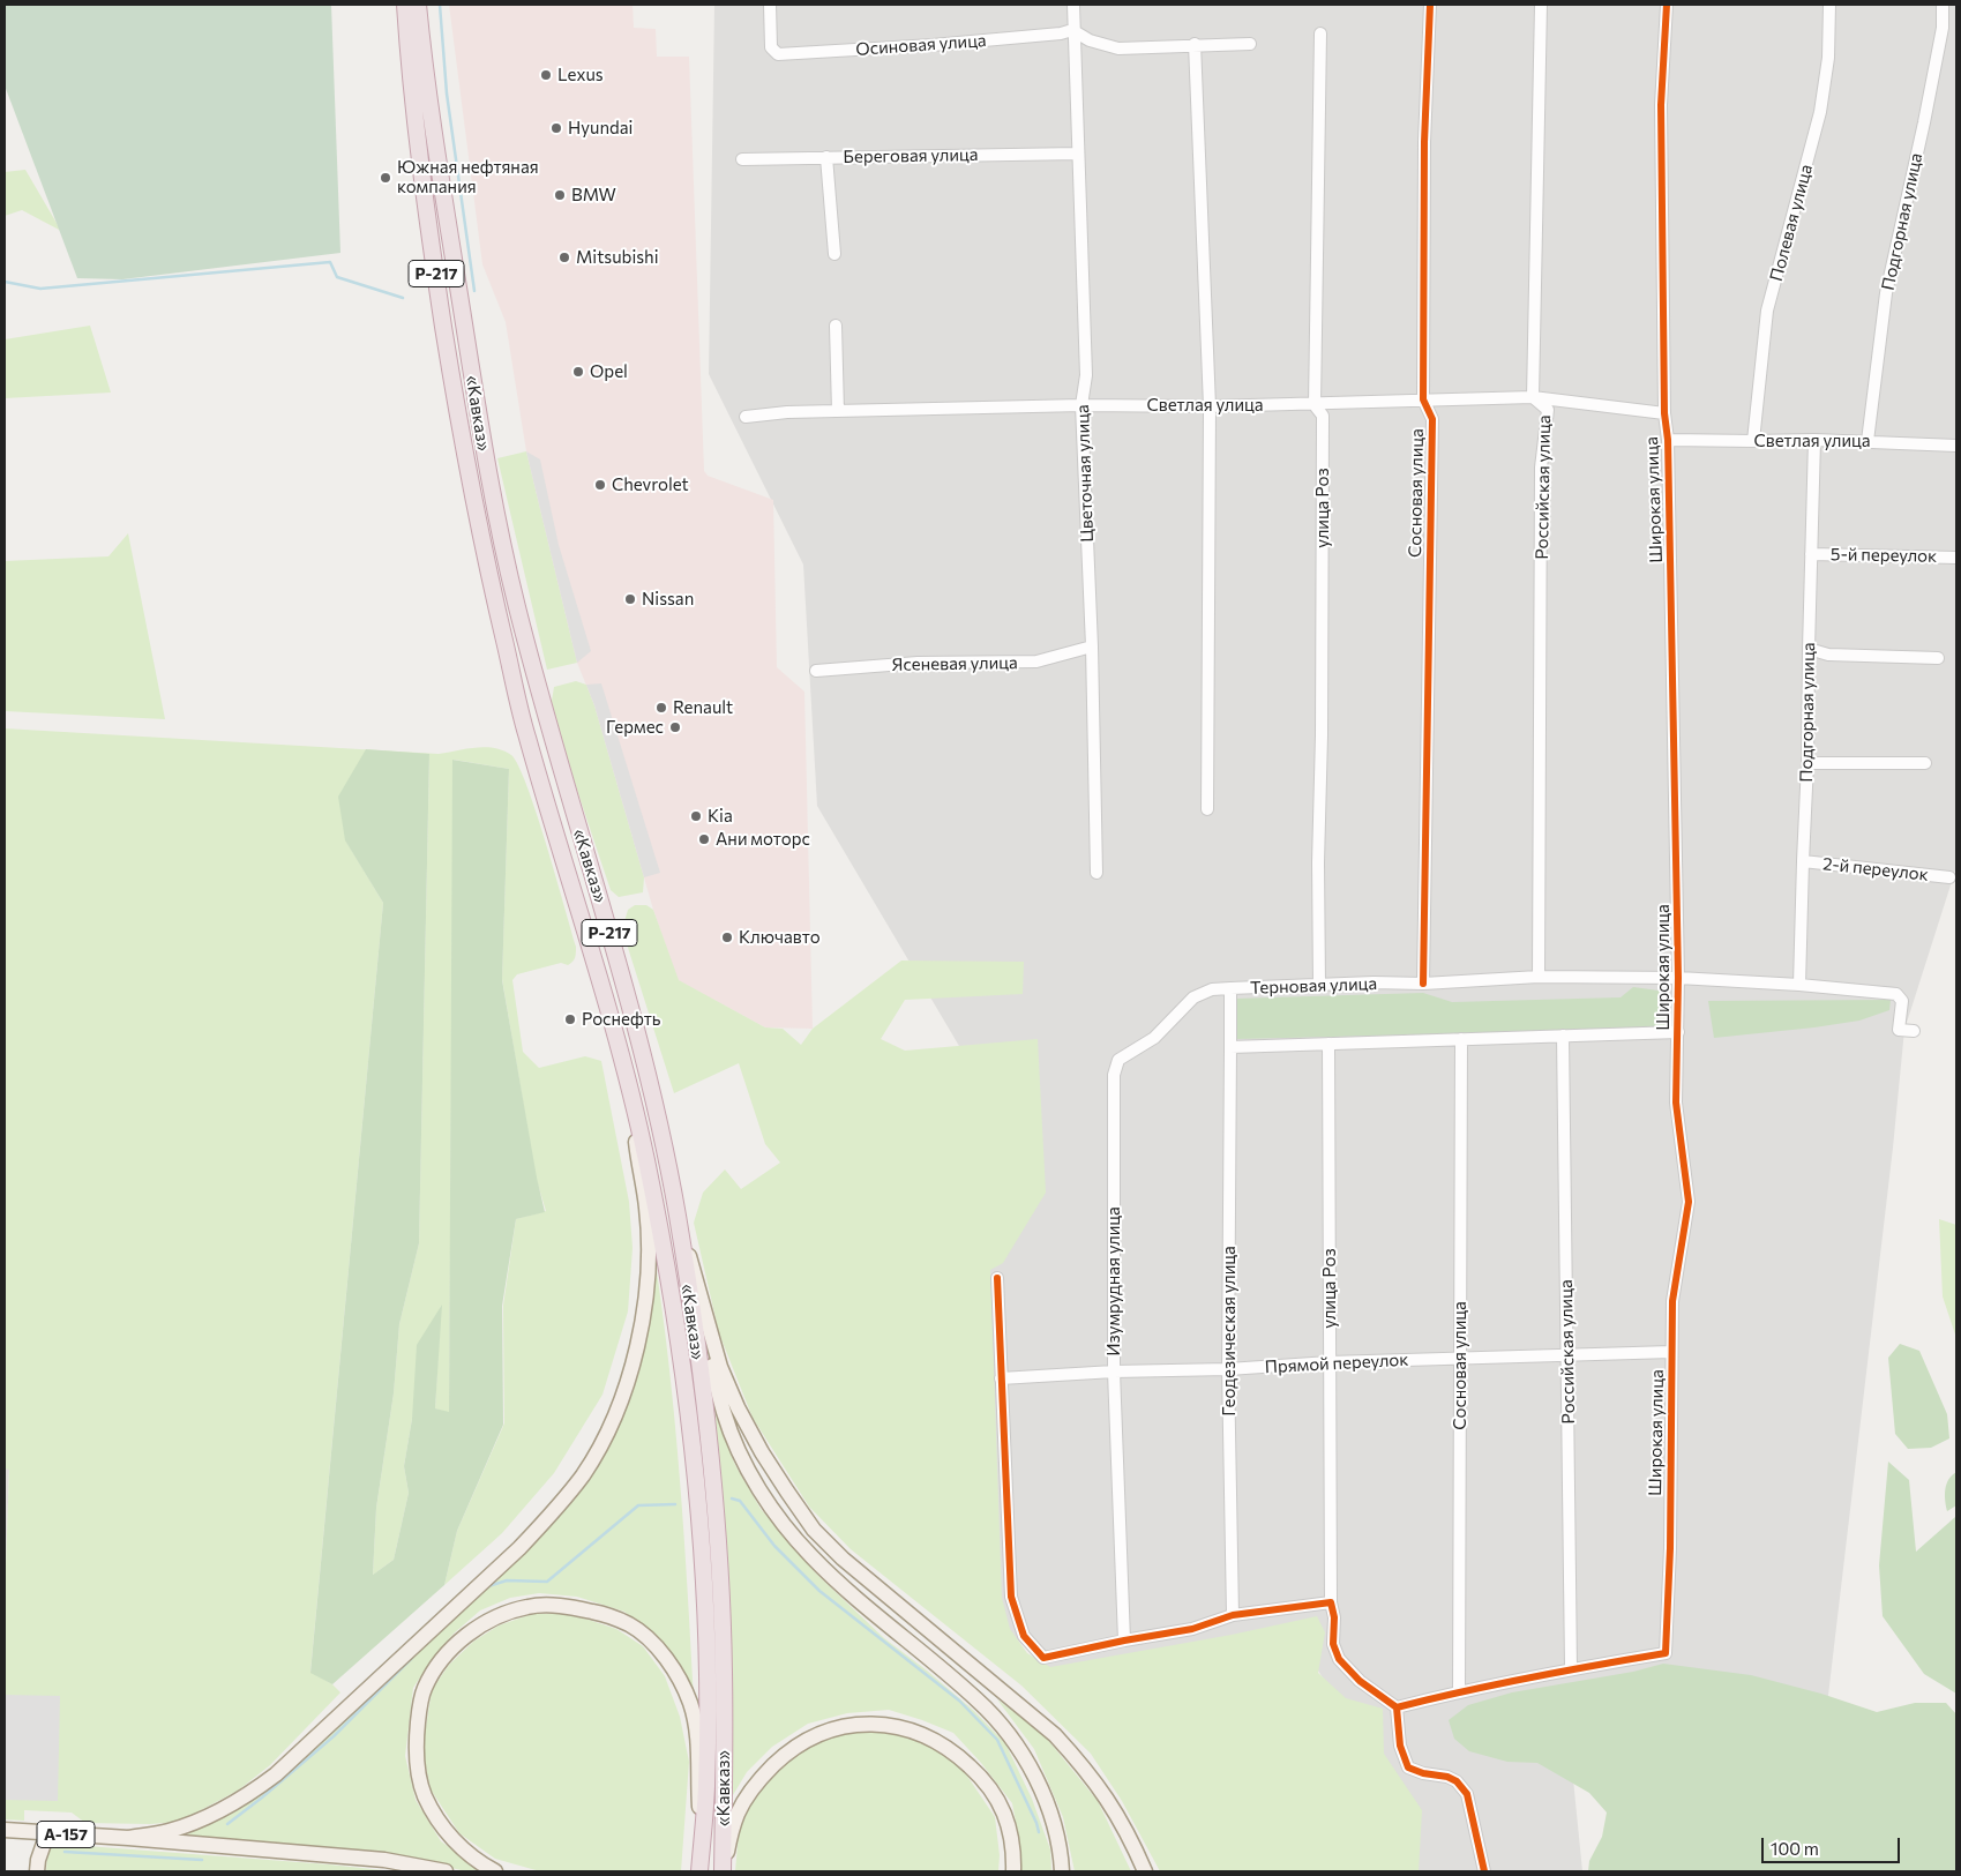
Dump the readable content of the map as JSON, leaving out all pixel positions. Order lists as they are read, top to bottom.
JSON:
{
  "streets": {
    "highway": ["Р-217", "«Кавказ»"],
    "main road": ["А-157"],
    "street": [
      "Осиновая улица",
      "Береговая улица",
      "Подгорная улица",
      "Полевая улица",
      "Светлая улица",
      "Цветочная улица",
      "Российская улица",
      "Сосновая улица",
      "Широкая улица",
      "улица Роз",
      "5-й переулок",
      "Ясеневая улица",
      "2-й переулок",
      "Терновая улица",
      "Изумрудная улица",
      "Геодезическая улица",
      "Прямой переулок"
    ]
  },
  "crossings": [
    ["Осиновая улица", "Цветочная улица"],
    ["Береговая улица", "Цветочная улица"],
    ["Подгорная улица", "Светлая улица"],
    ["Подгорная улица", "5-й переулок"],
    ["Подгорная улица", "2-й переулок"],
    ["Подгорная улица", "Терновая улица"],
    ["Полевая улица", "Светлая улица"],
    ["Р-217", "«Кавказ»"],
    ["Светлая улица", "Цветочная улица"],
    ["Светлая улица", "Российская улица"],
    ["Светлая улица", "Сосновая улица"],
    ["Светлая улица", "Широкая улица"],
    ["Светлая улица", "улица Роз"],
    ["Цветочная улица", "Ясеневая улица"],
    ["Российская улица", "Широкая улица"],
    ["Российская улица", "Терновая улица"],
    ["Российская улица", "Прямой переулок"],
    ["Сосновая улица", "Широкая улица"],
    ["Сосновая улица", "Терновая улица"],
    ["Сосновая улица", "Прямой переулок"],
    ["Широкая улица", "улица Роз"],
    ["Широкая улица", "Терновая улица"],
    ["Широкая улица", "Прямой переулок"],
    ["улица Роз", "Терновая улица"],
    ["улица Роз", "Прямой переулок"],
    ["Терновая улица", "Изумрудная улица"],
    ["Терновая улица", "Геодезическая улица"],
    ["Изумрудная улица", "Прямой переулок"],
    ["Геодезическая улица", "Прямой переулок"]
  ],
  "places": [
    "Lexus",
    "Hyundai",
    "Южная нефтяная компания",
    "BMW",
    "Mitsubishi",
    "Opel",
    "Chevrolet",
    "Nissan",
    "Renault",
    "Гермес",
    "Kia",
    "Ани моторс",
    "Ключавто",
    "Роснефть"
  ],
  "scale_bar": "100 m"
}
